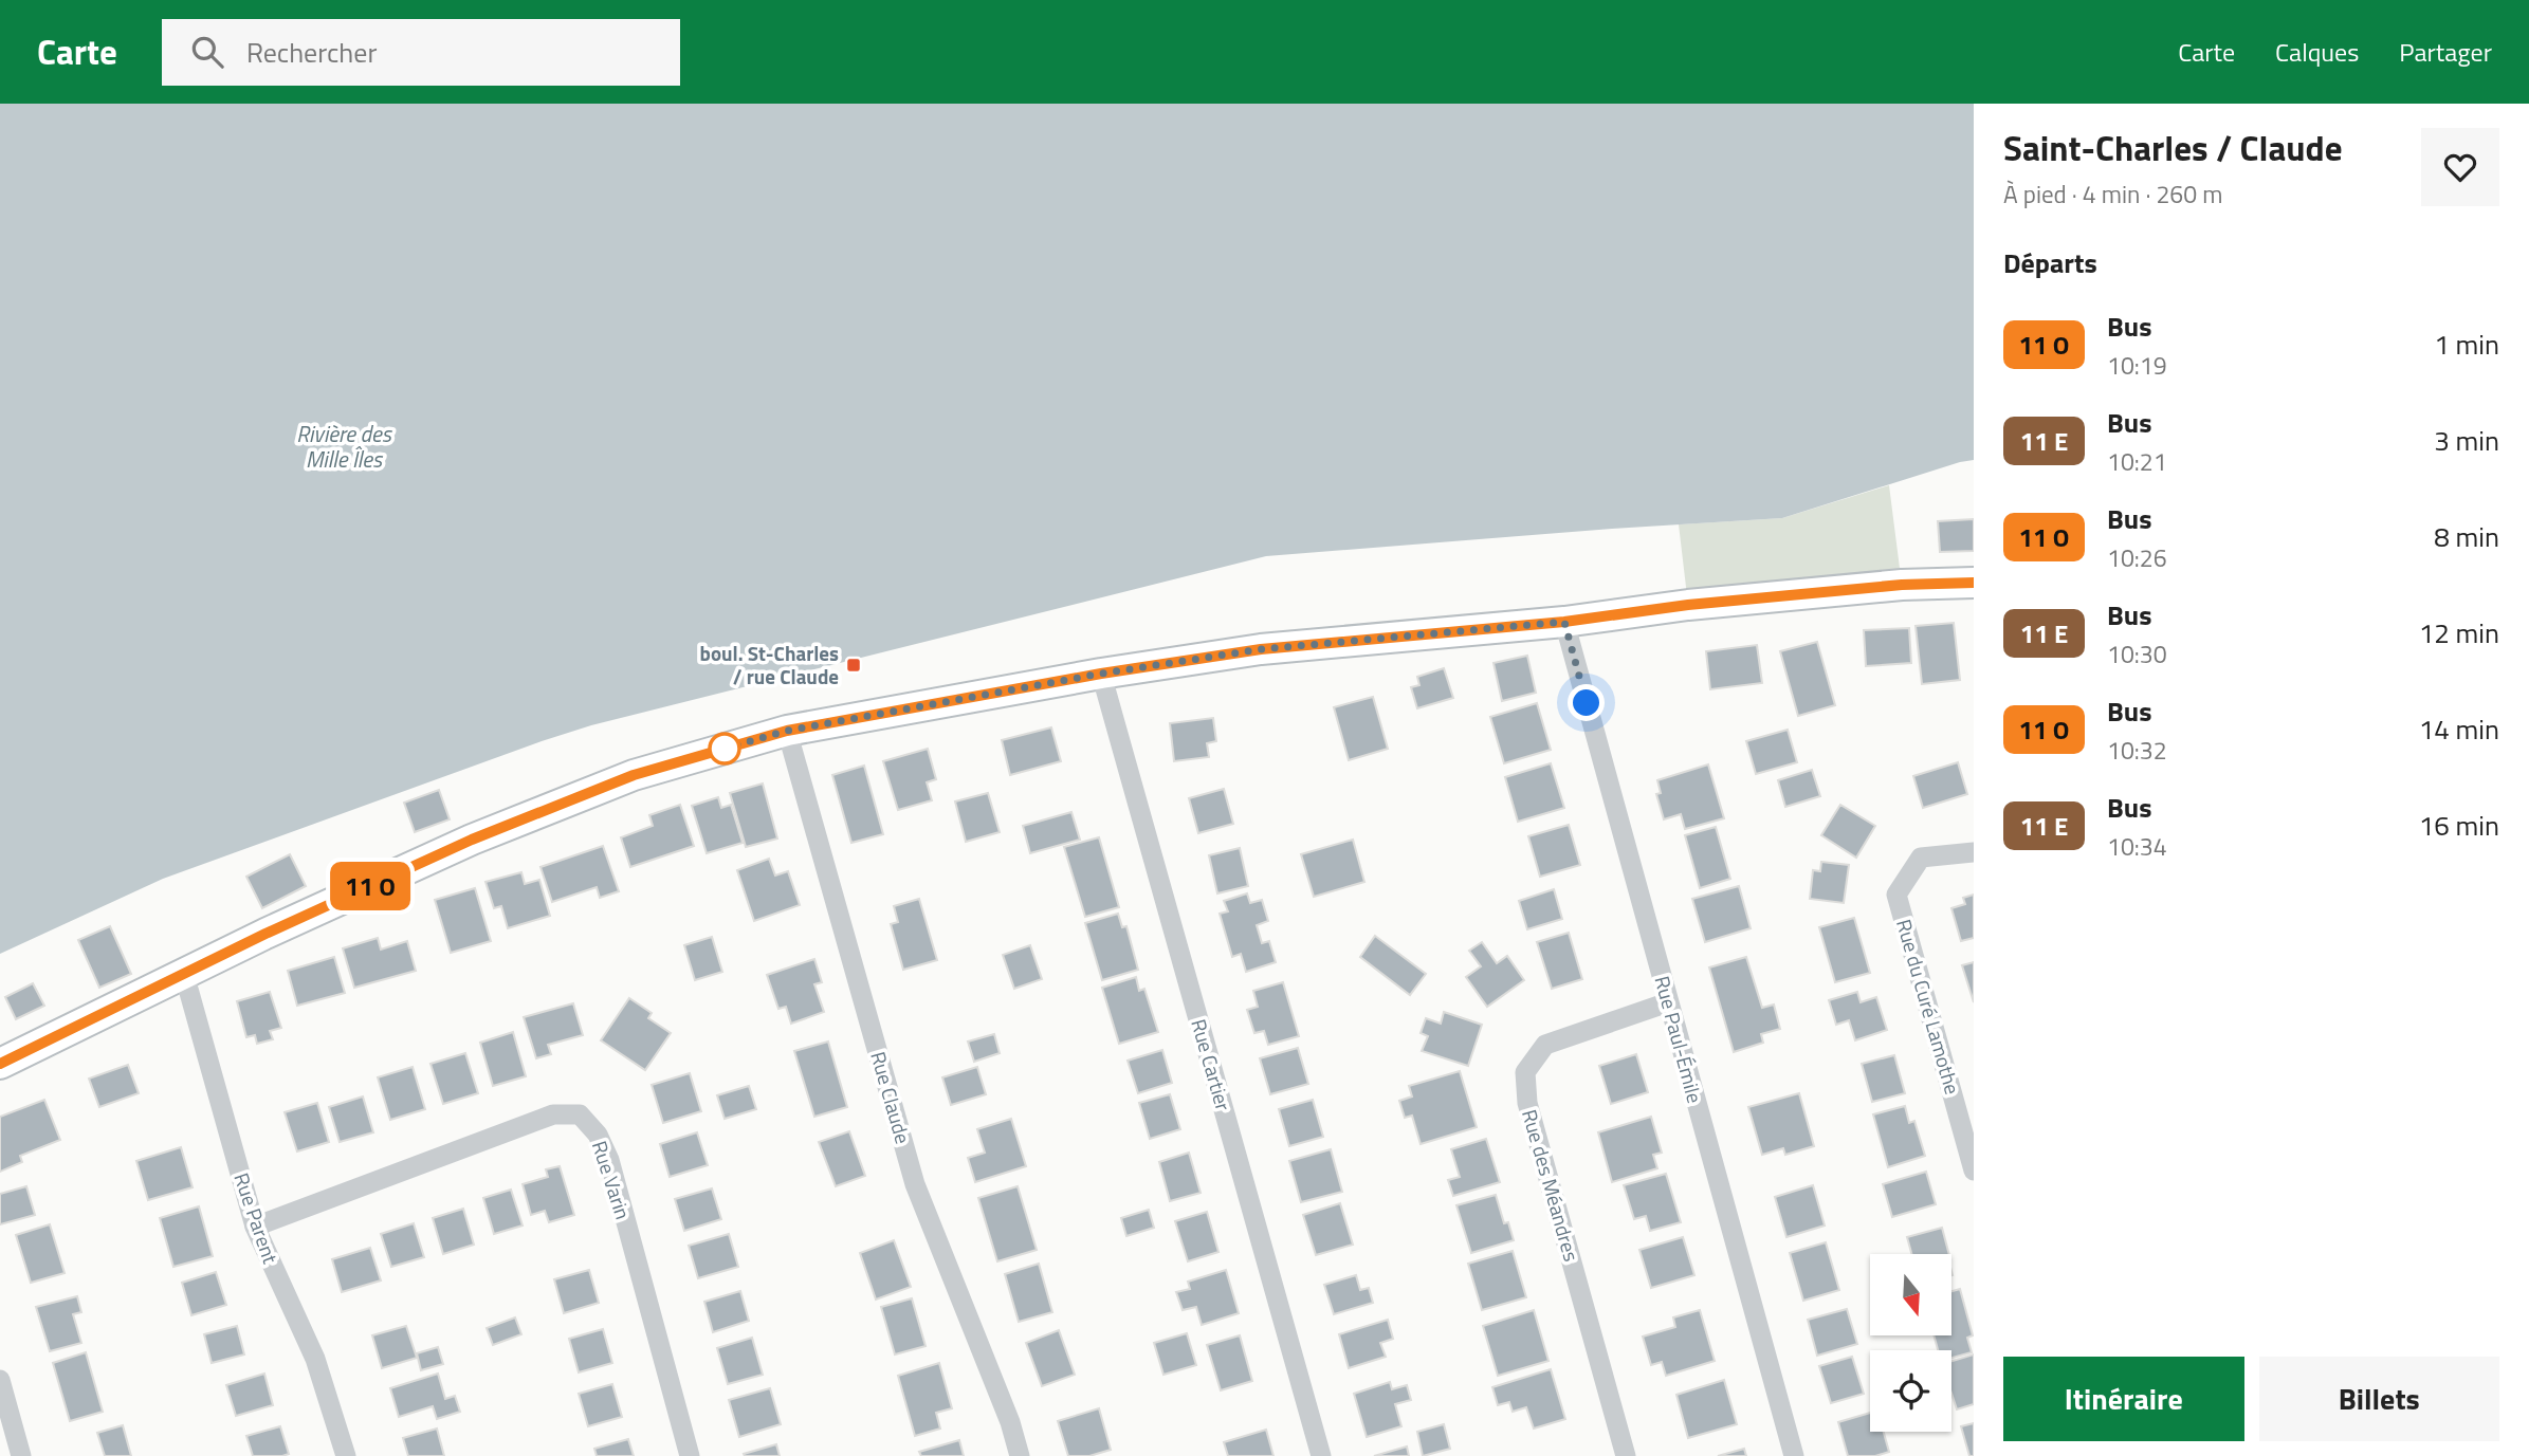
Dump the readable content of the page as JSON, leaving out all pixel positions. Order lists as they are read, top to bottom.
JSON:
{
  "streets": {
    "street": [
      "Rue du Curé Lamothe",
      "Rue Paul-Émile",
      "Rue Cartier",
      "Rue Claude",
      "Rue Varin",
      "Rue des Méandres",
      "Rue Parent"
    ]
  },
  "crossings": [
    ["Rue Paul-Émile", "Rue des Méandres"],
    ["Rue Varin", "Rue Parent"]
  ],
  "water": ["Rivière des Mille Îles"],
  "places": {
    "transit": ["boul. St-Charles / rue Claude"]
  },
  "north": "bottom",
  "page": {
    "header": "Carte",
    "search": "Rechercher",
    "nav": ["Carte", "Calques", "Partager"],
    "on_map": "11 O",
    "heading": [
      ["Saint-Charles / Claude", "À pied · 4 min · 260 m"],
      "Départs"
    ],
    "list": [
      {
        "mark": "11 O",
        "name": "Bus",
        "note": "10:19",
        "value": "1 min"
      },
      {
        "mark": "11 E",
        "name": "Bus",
        "note": "10:21",
        "value": "3 min"
      },
      {
        "mark": "11 O",
        "name": "Bus",
        "note": "10:26",
        "value": "8 min"
      },
      {
        "mark": "11 E",
        "name": "Bus",
        "note": "10:30",
        "value": "12 min"
      },
      {
        "mark": "11 O",
        "name": "Bus",
        "note": "10:32",
        "value": "14 min"
      },
      {
        "mark": "11 E",
        "name": "Bus",
        "note": "10:34",
        "value": "16 min"
      }
    ],
    "buttons": ["Itinéraire", "Billets"]
  }
}
